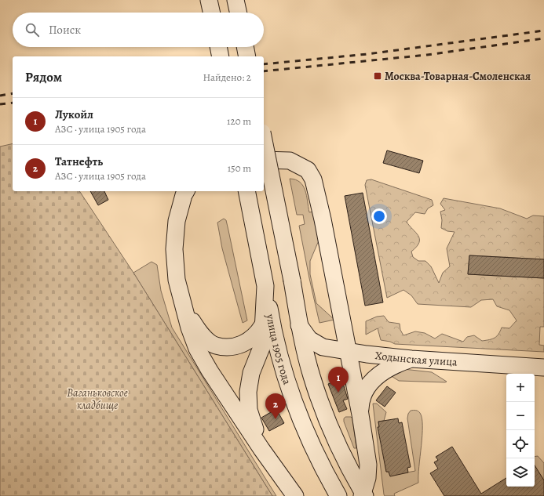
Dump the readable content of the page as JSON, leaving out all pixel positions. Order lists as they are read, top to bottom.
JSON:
{
  "streets": {
    "main road": ["улица 1905 года", "Ходынская улица"]
  },
  "parks": ["Ваганьковское кладбище"],
  "places": {
    "transit": ["Москва-Товарная-Смоленская"]
  },
  "page": {
    "search": "Поиск",
    "heading": ["Рядом", "Найдено: 2"],
    "list": [
      {
        "mark": "1",
        "name": "Лукойл",
        "note": "АЗС · улица 1905 года",
        "value": "120 m"
      },
      {
        "mark": "2",
        "name": "Татнефть",
        "note": "АЗС · улица 1905 года",
        "value": "150 m"
      }
    ],
    "pins": ["1", "2"],
    "map_buttons": ["+", "−"]
  }
}
